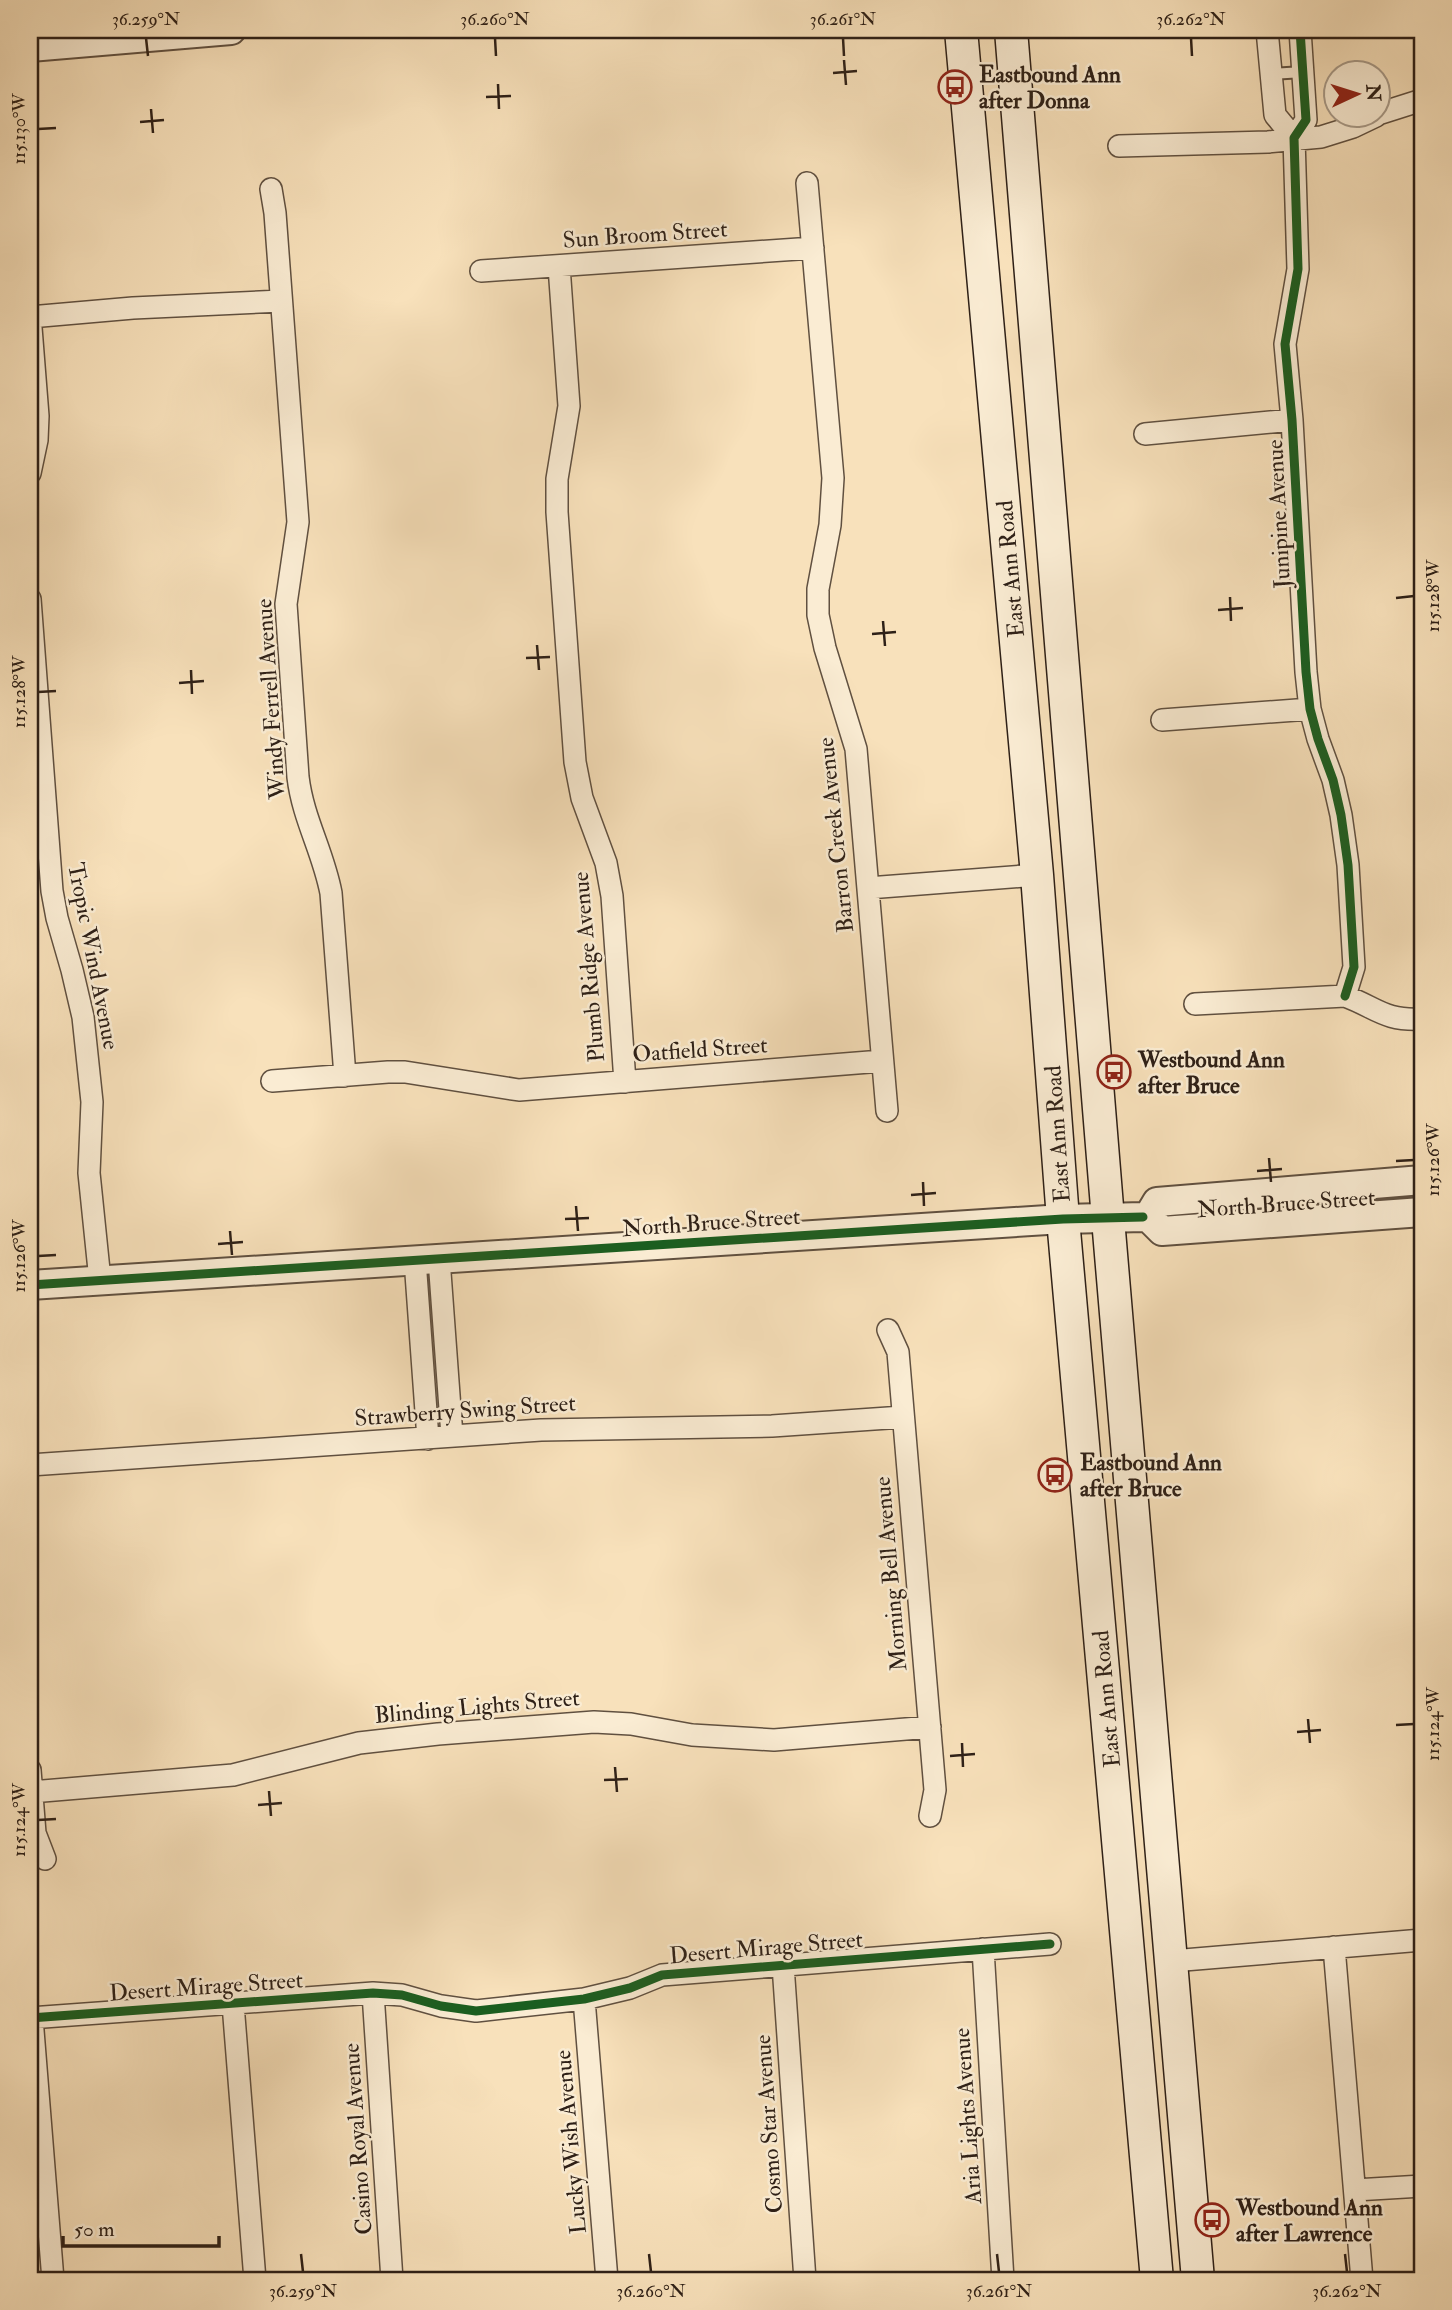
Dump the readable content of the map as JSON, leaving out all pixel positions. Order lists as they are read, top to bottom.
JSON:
{
  "streets": {
    "main road": ["East Ann Road"],
    "street": [
      "Sun Broom Street",
      "Junipine Avenue",
      "Windy Ferrell Avenue",
      "Barron Creek Avenue",
      "Tropic Wind Avenue",
      "Plumb Ridge Avenue",
      "Oatfield Street",
      "North Bruce Street",
      "Strawberry Swing Street",
      "Morning Bell Avenue",
      "Blinding Lights Street",
      "Desert Mirage Street",
      "Aria Lights Avenue",
      "Cosmo Star Avenue",
      "Casino Royal Avenue",
      "Lucky Wish Avenue"
    ]
  },
  "crossings": [
    ["Sun Broom Street", "Barron Creek Avenue"],
    ["Sun Broom Street", "Plumb Ridge Avenue"],
    ["East Ann Road", "North Bruce Street"],
    ["Windy Ferrell Avenue", "Oatfield Street"],
    ["Barron Creek Avenue", "Oatfield Street"],
    ["Tropic Wind Avenue", "North Bruce Street"],
    ["Plumb Ridge Avenue", "Oatfield Street"],
    ["Strawberry Swing Street", "Morning Bell Avenue"],
    ["Morning Bell Avenue", "Blinding Lights Street"],
    ["Desert Mirage Street", "Aria Lights Avenue"],
    ["Desert Mirage Street", "Cosmo Star Avenue"],
    ["Desert Mirage Street", "Casino Royal Avenue"],
    ["Desert Mirage Street", "Lucky Wish Avenue"]
  ],
  "places": {
    "bus stop": [
      "Eastbound Ann after Donna",
      "Westbound Ann after Bruce",
      "Eastbound Ann after Bruce",
      "Westbound Ann after Lawrence"
    ]
  },
  "scale_bar": "50 m",
  "north": "right",
  "coordinates": [
    "36.259°N",
    "36.260°N",
    "36.261°N",
    "36.262°N",
    "115.130°W",
    "115.128°W",
    "115.126°W",
    "115.124°W"
  ]
}
